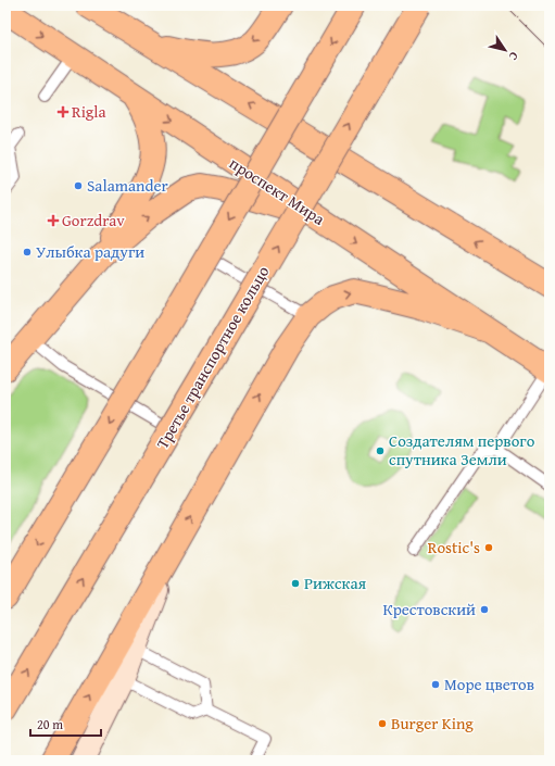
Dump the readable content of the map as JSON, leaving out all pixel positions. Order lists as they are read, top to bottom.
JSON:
{
  "streets": {
    "main road": ["проспект Мира", "Третье транспортное кольцо"]
  },
  "places": {
    "health": ["Rigla", "Gorzdrav"],
    "other": [
      "Salamander",
      "Улыбка радуги",
      "Создателям первого спутника Земли",
      "Rostic's",
      "Рижская",
      "Крестовский",
      "Море цветов",
      "Burger King"
    ]
  },
  "scale_bar": "20 m",
  "north": "bottom right"
}
